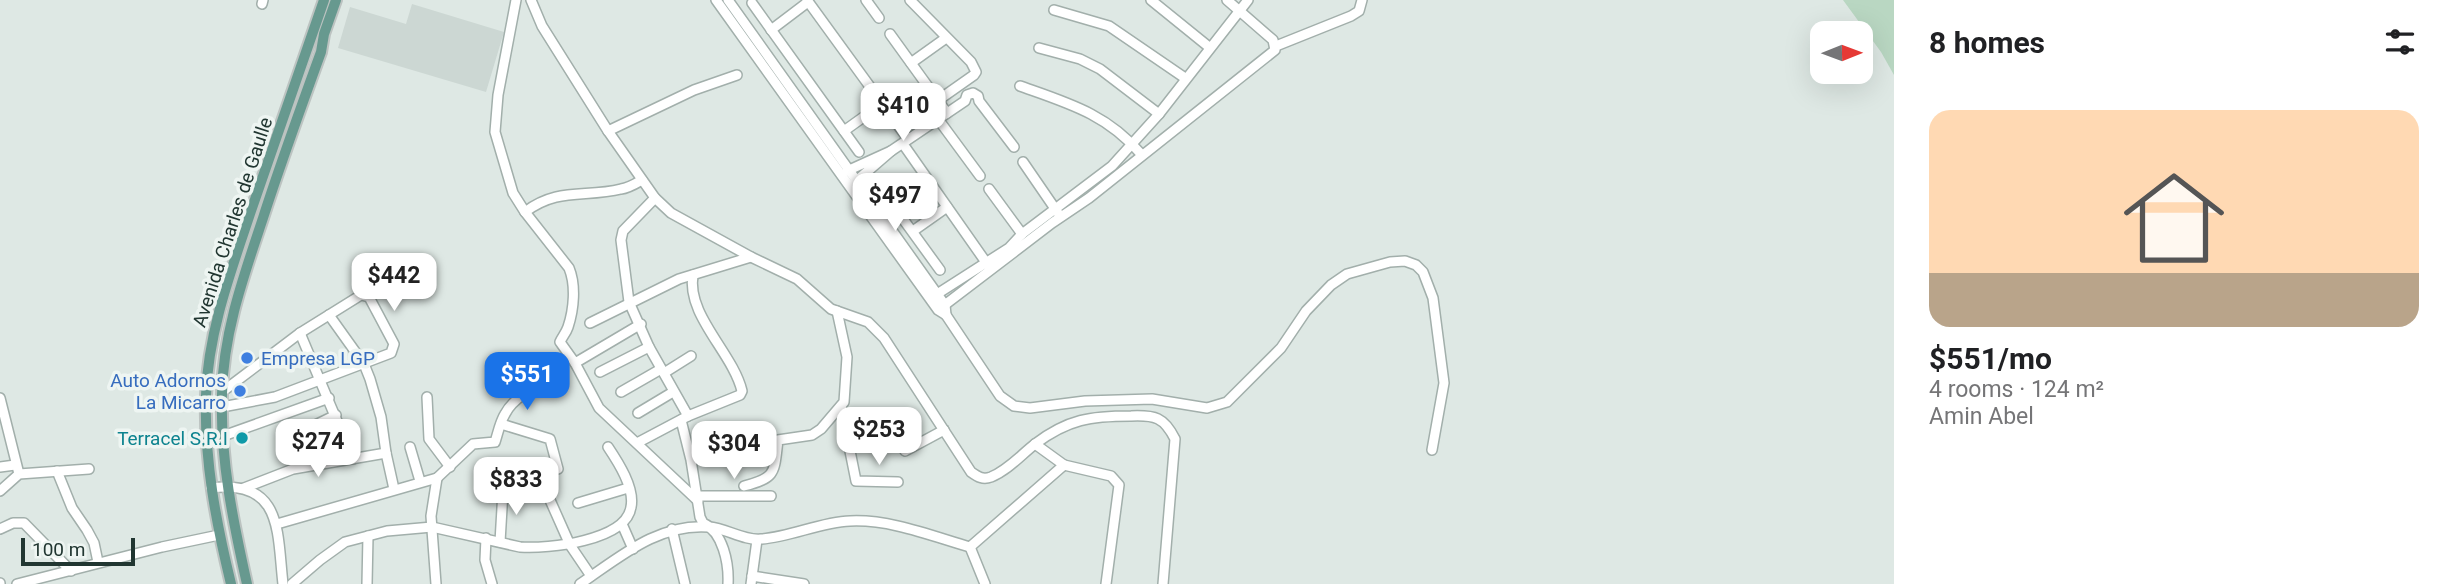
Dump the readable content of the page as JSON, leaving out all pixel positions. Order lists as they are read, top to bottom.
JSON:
{
  "streets": {
    "main road": ["Avenida Charles de Gaulle"]
  },
  "places": ["Empresa LGP", "Auto Adornos La Micarro", "Terracel S.R.I"],
  "scale_bar": "100 m",
  "north": "right",
  "page": {
    "heading": "8 homes",
    "price": [
      "$410",
      "$497",
      "$442",
      "$551",
      "$253",
      "$274",
      "$304",
      "$833"
    ],
    "list": [
      {
        "name": "$551/mo",
        "note": "4 rooms · 124 m² · Amin Abel"
      }
    ],
    "scale": "100 m"
  }
}
